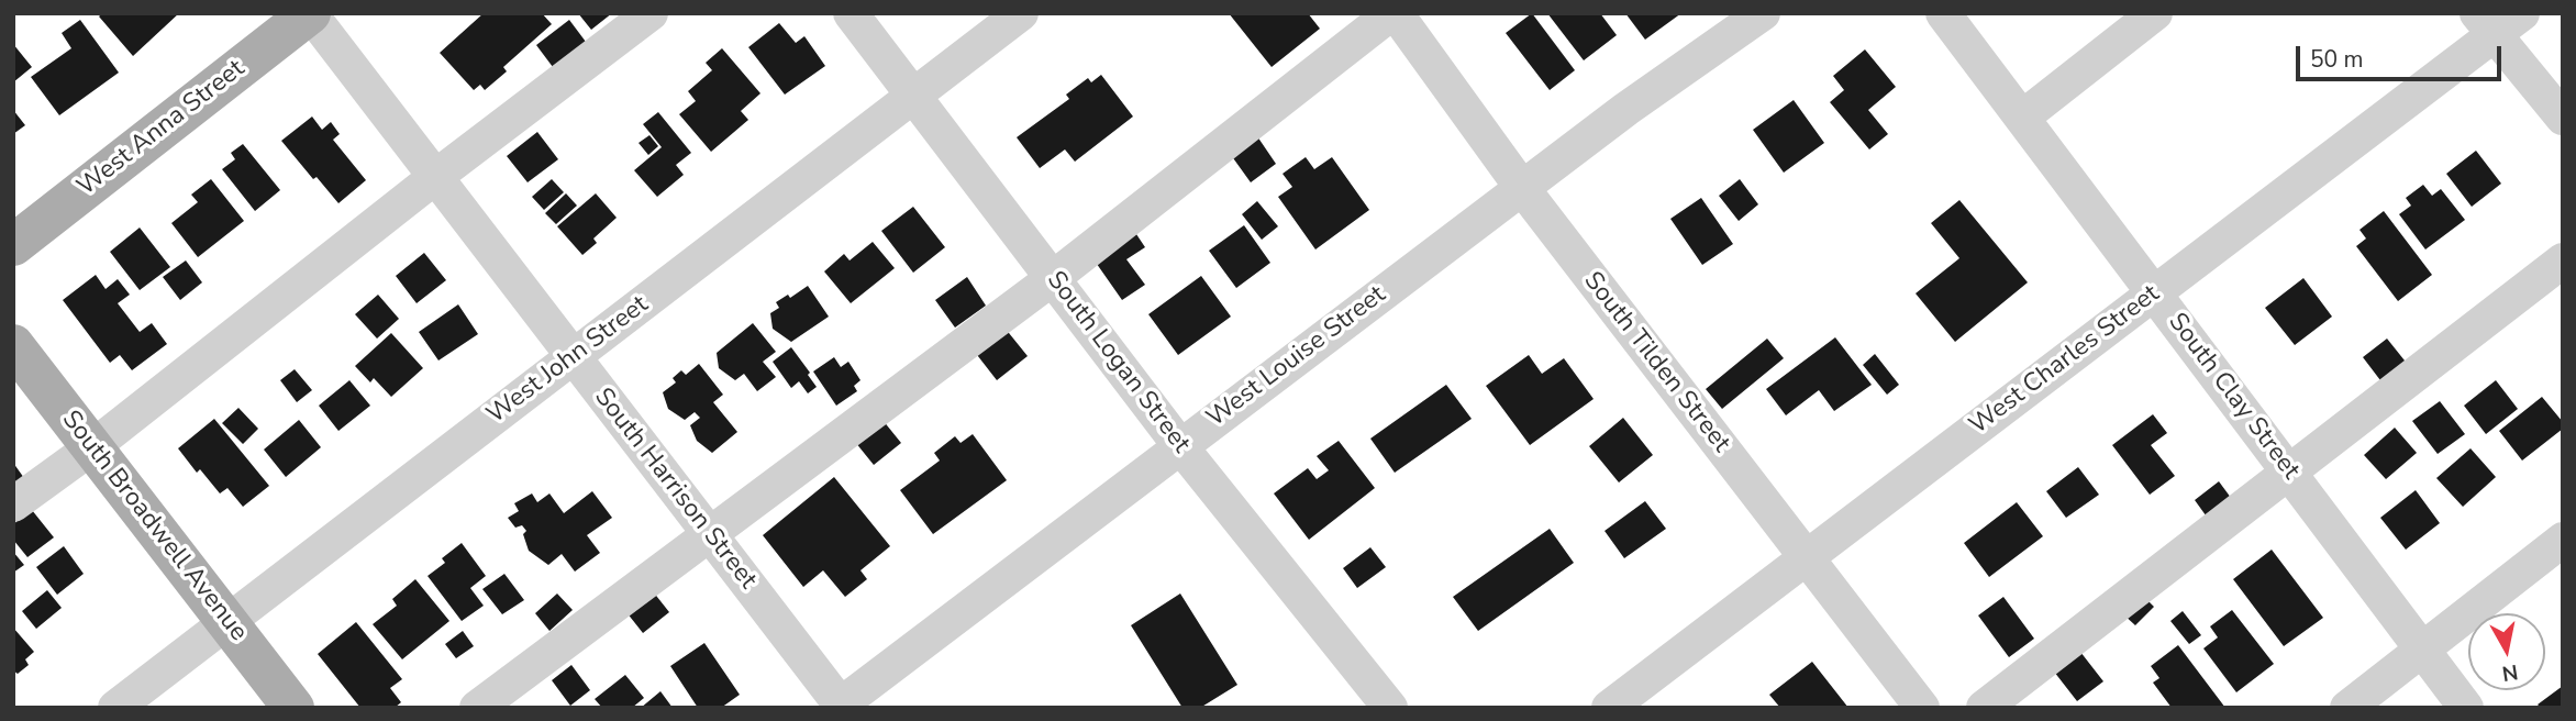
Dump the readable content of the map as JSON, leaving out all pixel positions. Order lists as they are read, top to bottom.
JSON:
{
  "streets": {
    "main road": ["West Anna Street", "South Broadwell Avenue"],
    "street": [
      "West Louise Street",
      "West John Street",
      "West Charles Street",
      "South Logan Street",
      "South Tilden Street",
      "South Clay Street",
      "South Harrison Street"
    ]
  },
  "crossings": [
    ["West Anna Street", "South Harrison Street"],
    ["West Louise Street", "South Logan Street"],
    ["West Louise Street", "South Tilden Street"],
    ["West Louise Street", "South Harrison Street"],
    ["West John Street", "South Logan Street"],
    ["West John Street", "South Harrison Street"],
    ["West John Street", "South Broadwell Avenue"],
    ["West Charles Street", "South Tilden Street"],
    ["West Charles Street", "South Clay Street"]
  ],
  "scale_bar": "50 m",
  "north": "bottom"
}
